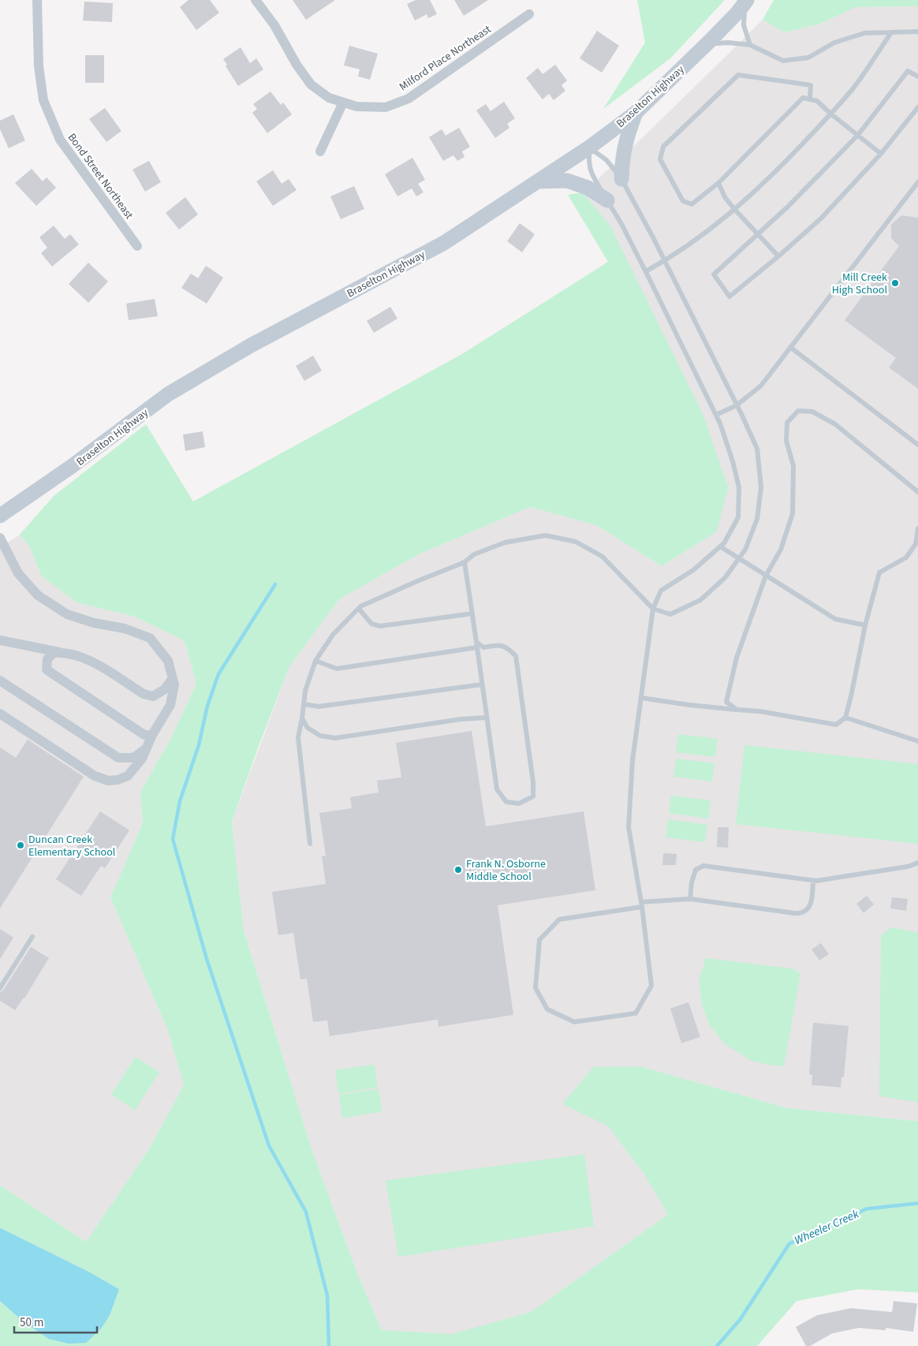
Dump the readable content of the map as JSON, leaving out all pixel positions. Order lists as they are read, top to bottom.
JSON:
{
  "streets": {
    "main road": ["Braselton Highway"],
    "street": ["Milford Place Northeast", "Bond Street Northeast"]
  },
  "water": ["Wheeler Creek"],
  "places": ["Mill Creek High School", "Duncan Creek Elementary School", "Frank N. Osborne Middle School"],
  "scale_bar": "50 m"
}
